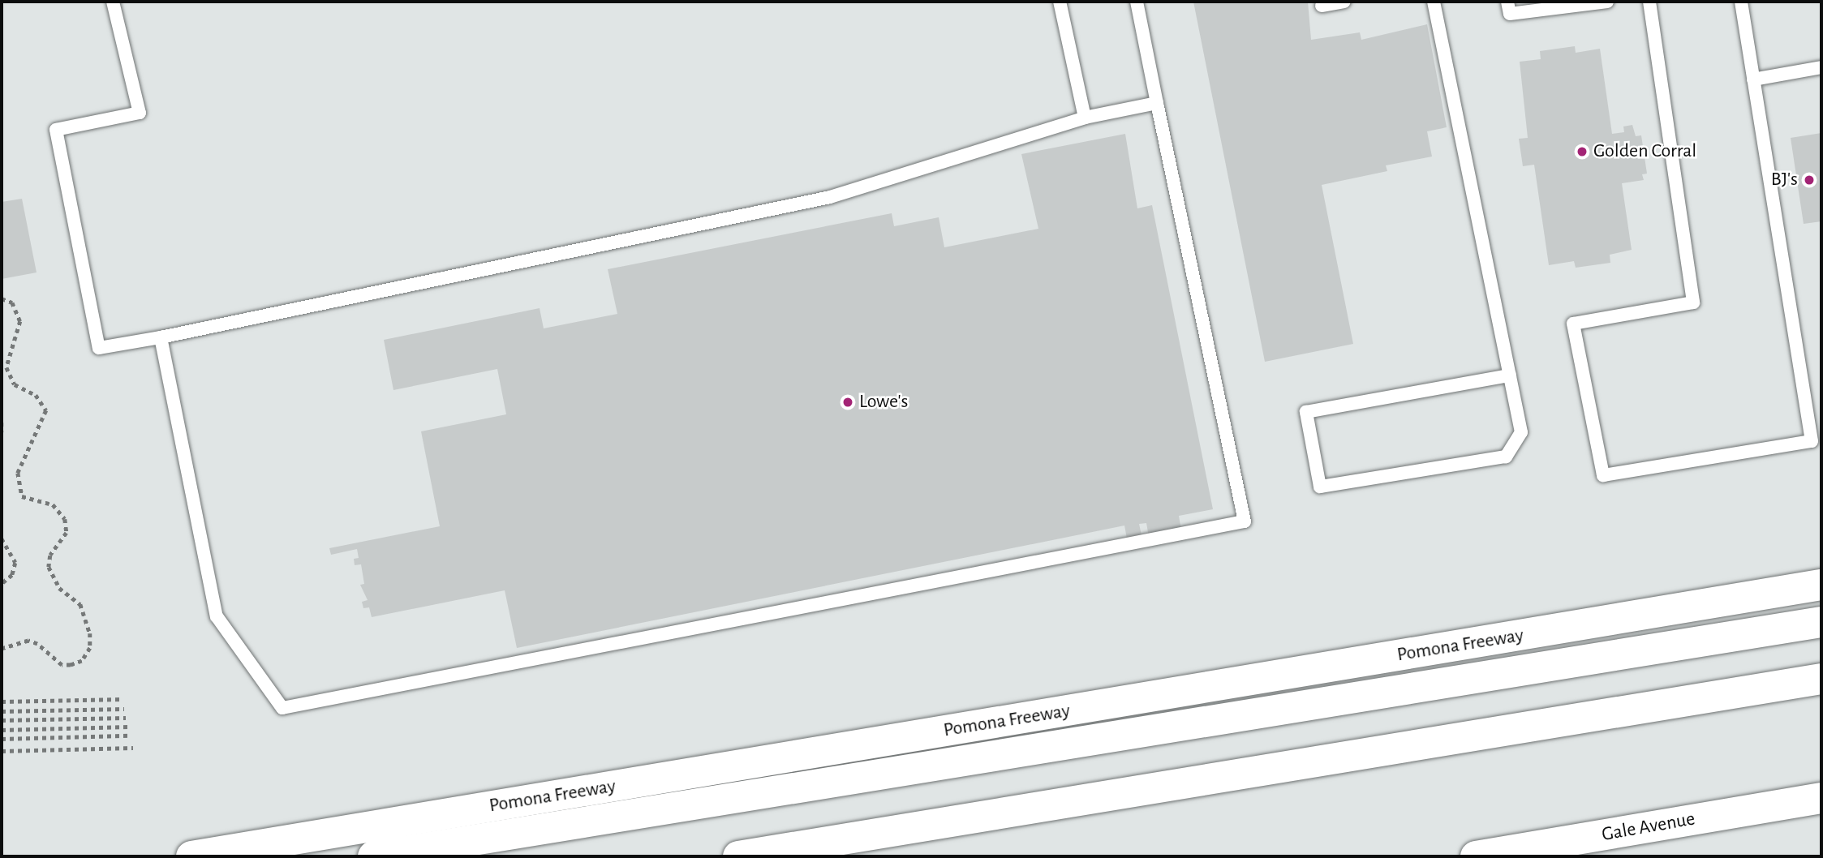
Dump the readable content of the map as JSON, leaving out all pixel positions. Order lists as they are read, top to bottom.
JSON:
{
  "streets": {
    "main road": ["Pomona Freeway", "Gale Avenue"]
  },
  "places": ["Golden Corral", "BJ's", "Lowe's"]
}
